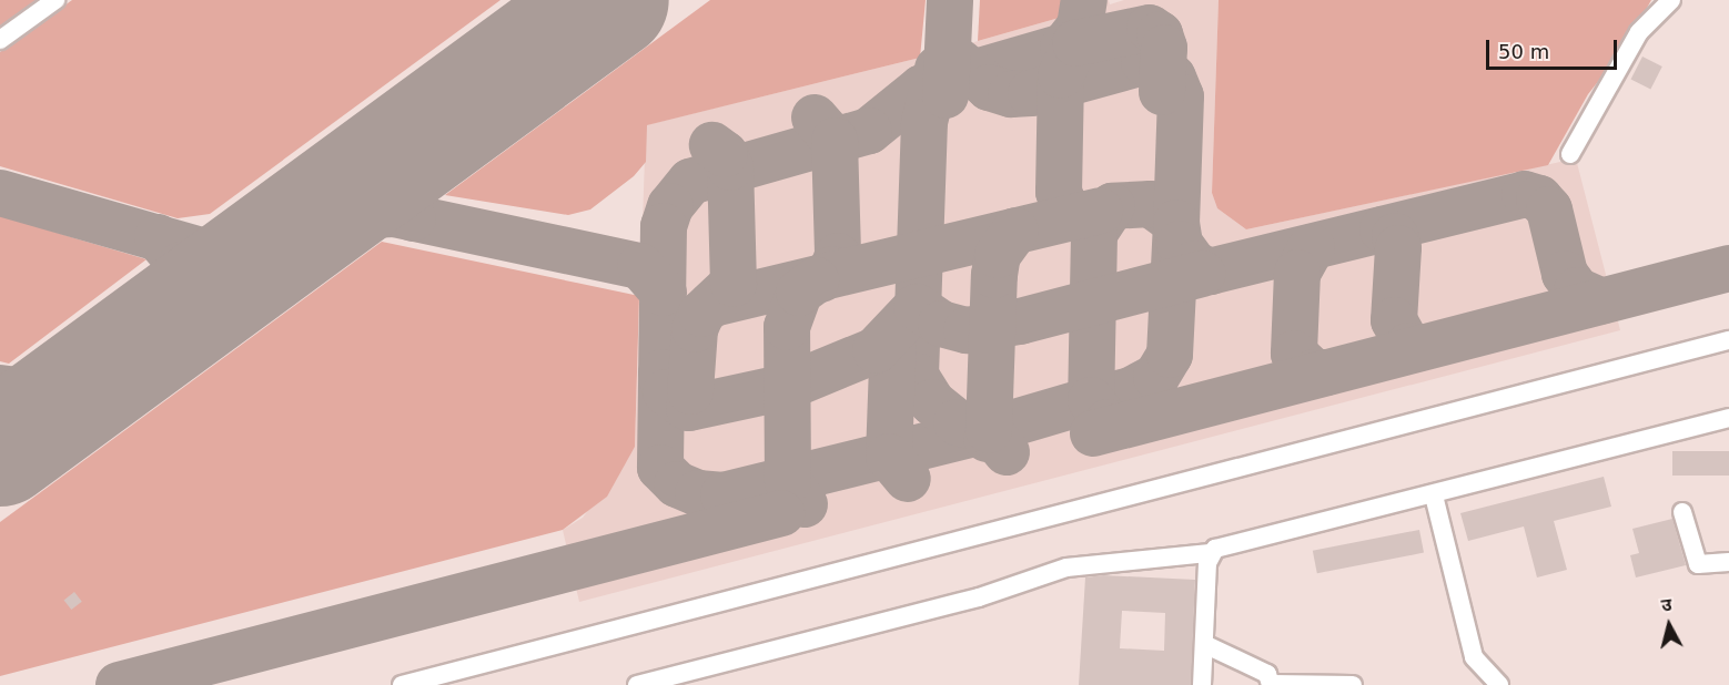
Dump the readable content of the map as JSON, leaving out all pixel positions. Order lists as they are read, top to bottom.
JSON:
{
  "scale_bar": "50 m",
  "north": "top"
}
